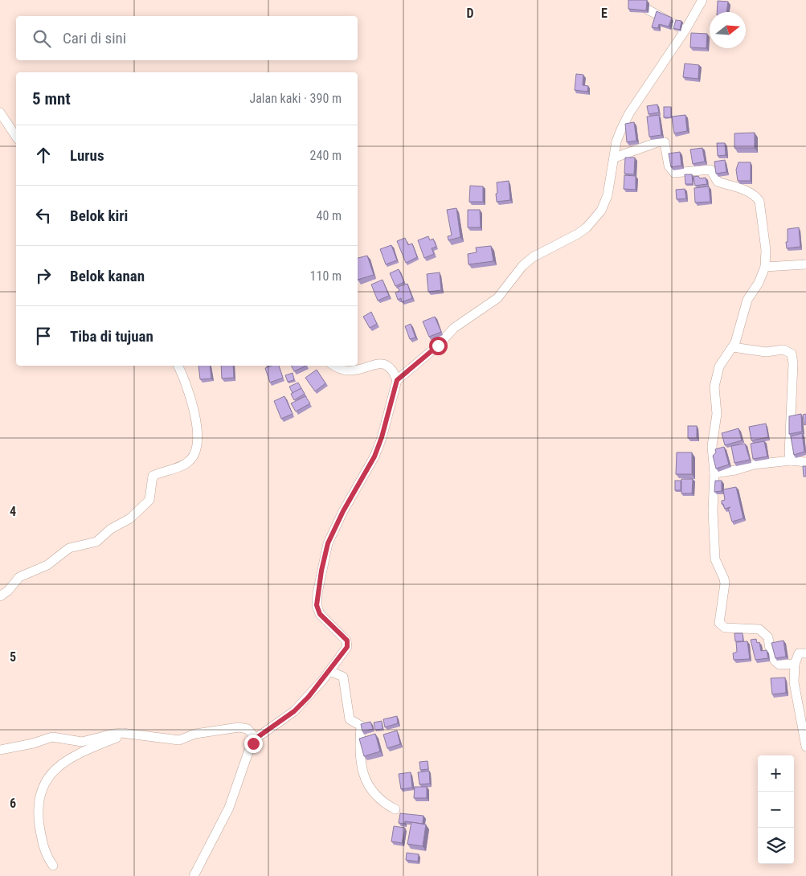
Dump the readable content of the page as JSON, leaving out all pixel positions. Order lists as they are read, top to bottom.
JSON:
{
  "north": "right",
  "page": {
    "search": "Cari di sini",
    "heading": ["5 mnt", "Jalan kaki · 390 m"],
    "list": [
      ["Lurus", "240 m"],
      ["Belok kiri", "40 m"],
      ["Belok kanan", "110 m"],
      "Tiba di tujuan"
    ],
    "map_buttons": ["+", "−"]
  },
  "grid": {
    "columns": ["D", "E"],
    "rows": ["4", "5", "6"]
  }
}
